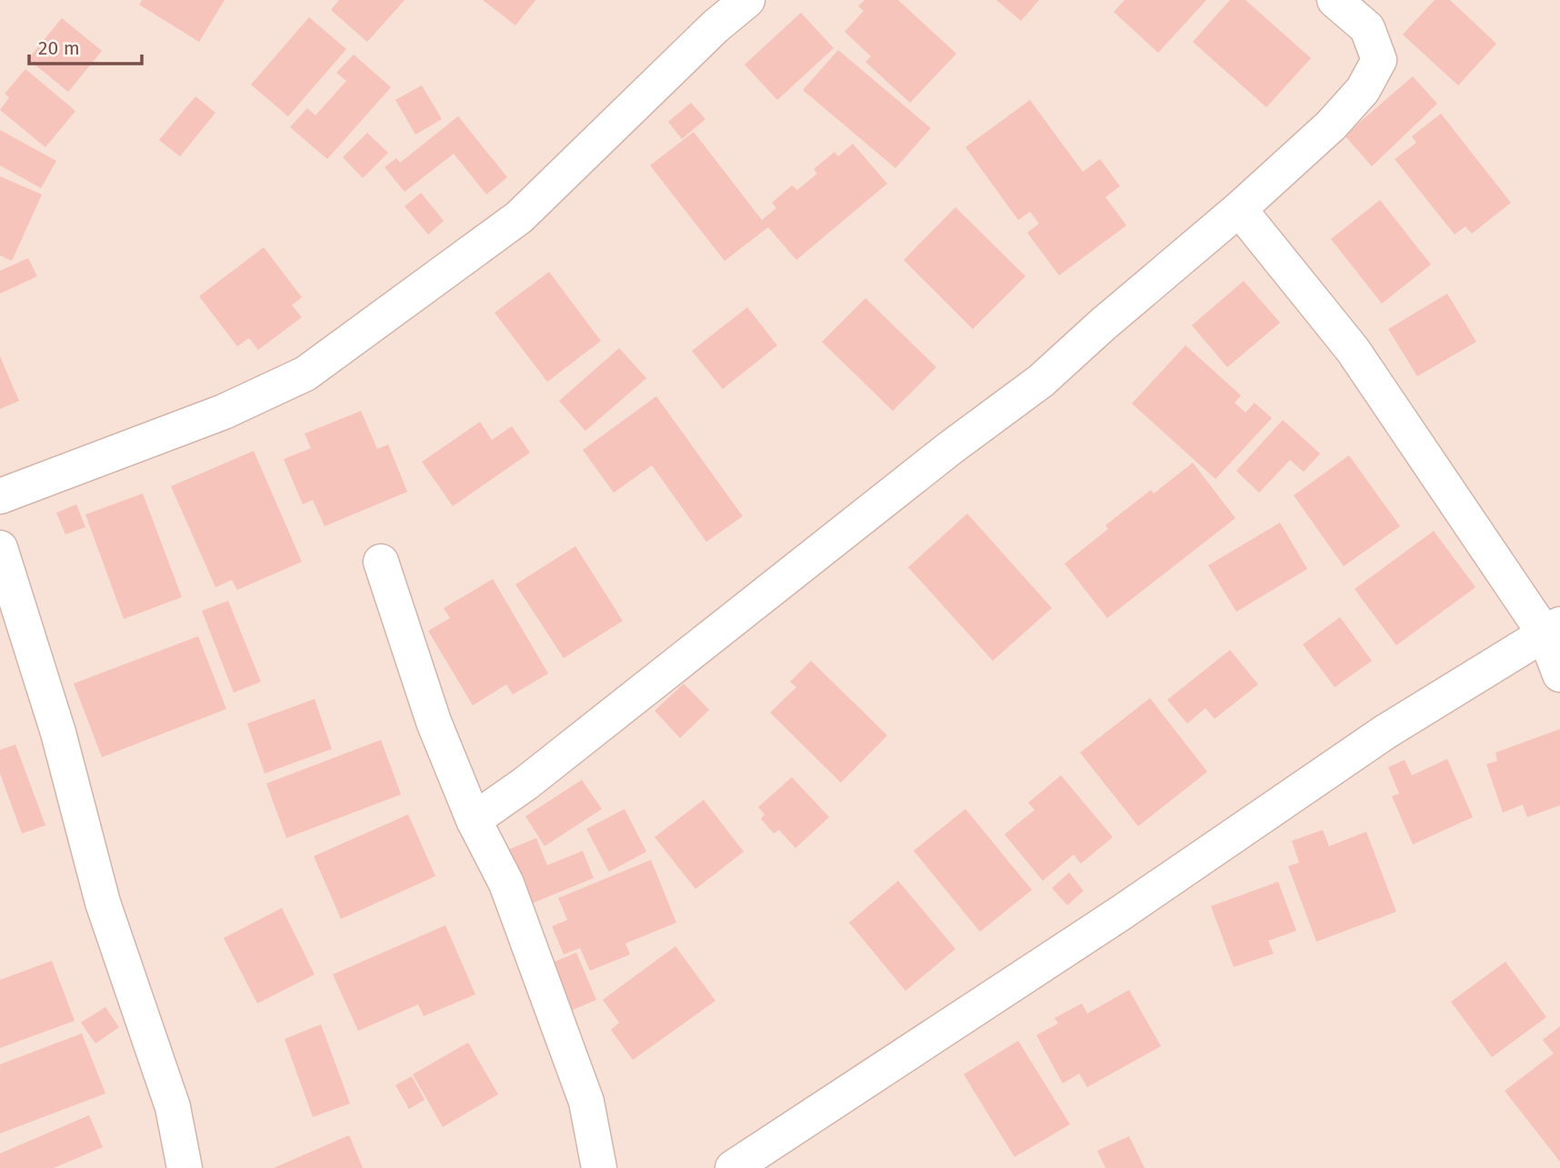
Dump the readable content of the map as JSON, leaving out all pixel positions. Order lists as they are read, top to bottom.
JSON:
{
  "scale_bar": "20 m"
}
